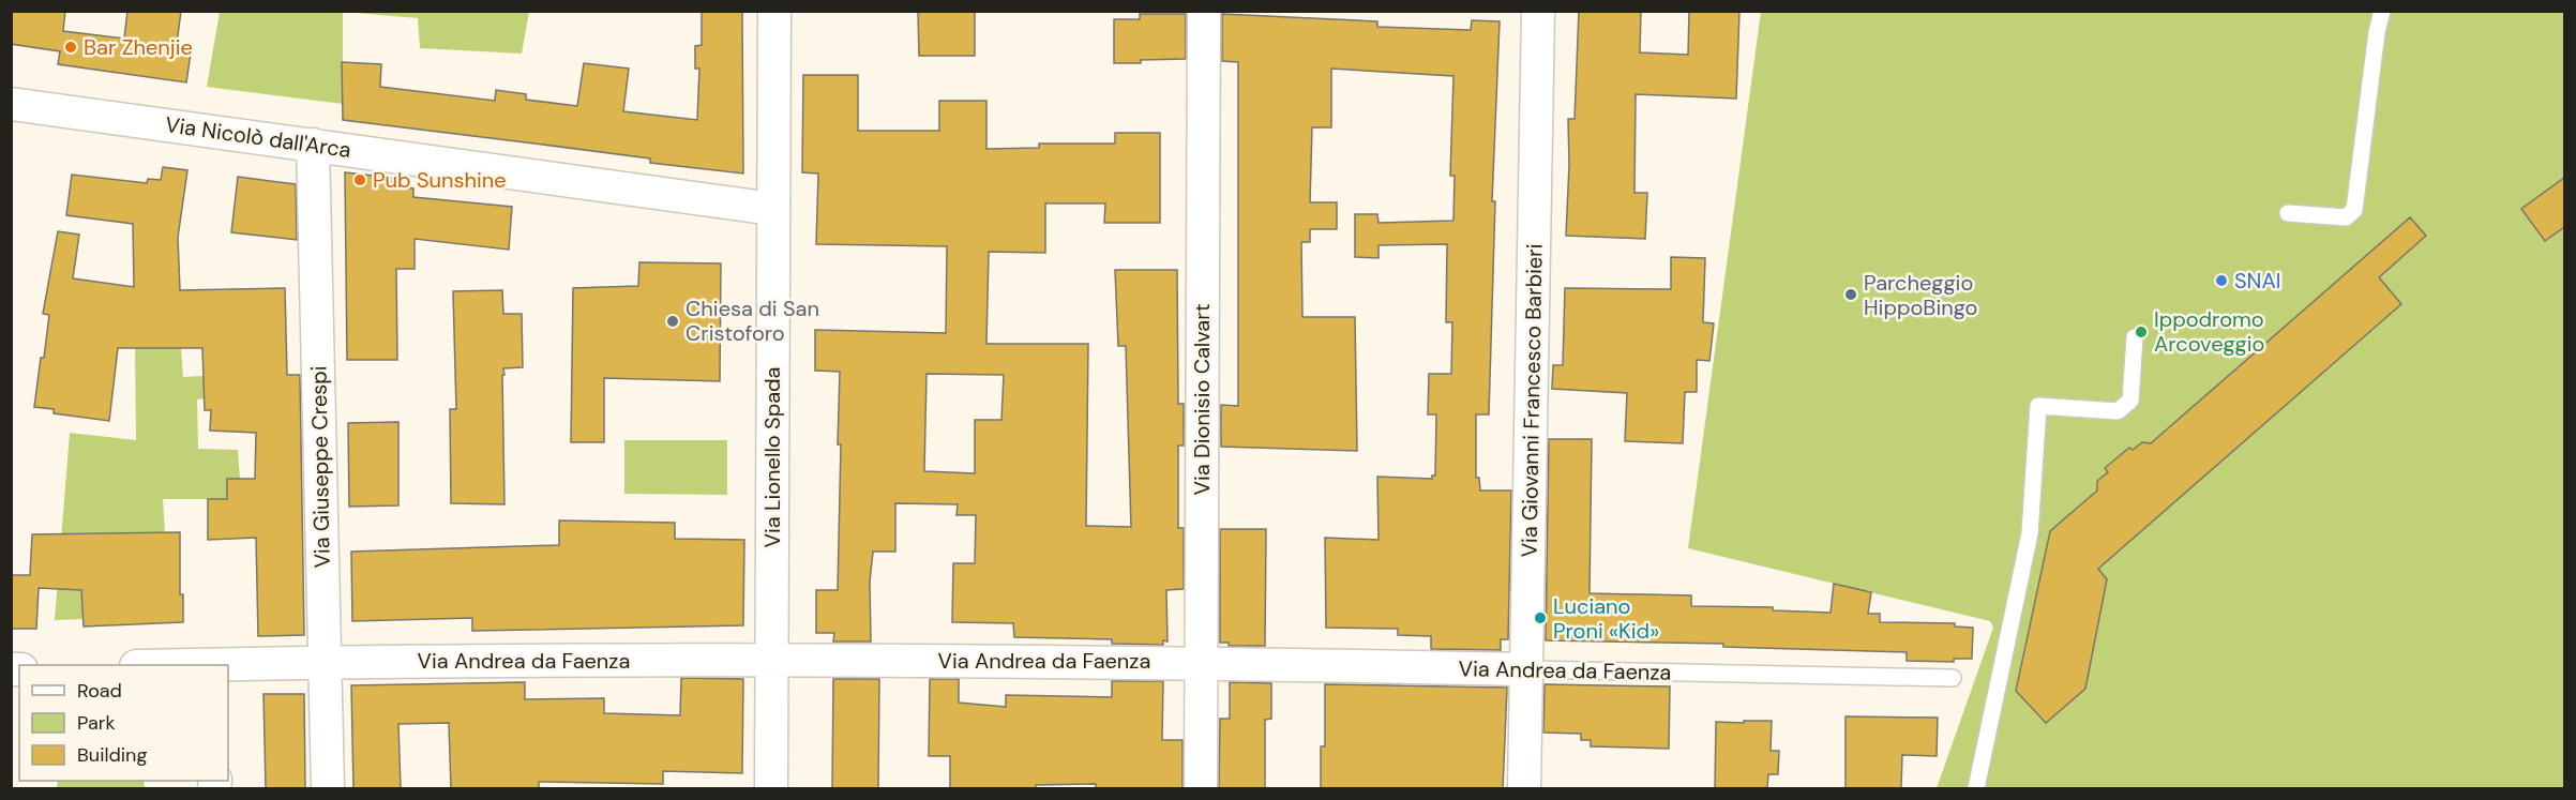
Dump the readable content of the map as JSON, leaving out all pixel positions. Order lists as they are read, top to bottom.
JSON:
{
  "streets": {
    "street": [
      "Via Nicolò dall'Arca",
      "Via Dionisio Calvart",
      "Via Giovanni Francesco Barbieri",
      "Via Lionello Spada",
      "Via Giuseppe Crespi",
      "Via Andrea da Faenza"
    ]
  },
  "crossings": [
    ["Via Nicolò dall'Arca", "Via Lionello Spada"],
    ["Via Nicolò dall'Arca", "Via Giuseppe Crespi"],
    ["Via Dionisio Calvart", "Via Andrea da Faenza"],
    ["Via Giovanni Francesco Barbieri", "Via Andrea da Faenza"],
    ["Via Lionello Spada", "Via Andrea da Faenza"],
    ["Via Giuseppe Crespi", "Via Andrea da Faenza"]
  ],
  "places": [
    "Bar Zhenjie",
    "Pub Sunshine",
    "SNAI",
    "Parcheggio HippoBingo",
    "Chiesa di San Cristoforo",
    "Ippodromo Arcoveggio",
    "Luciano Proni «Kid»"
  ],
  "legend": ["Road", "Park", "Building"]
}
